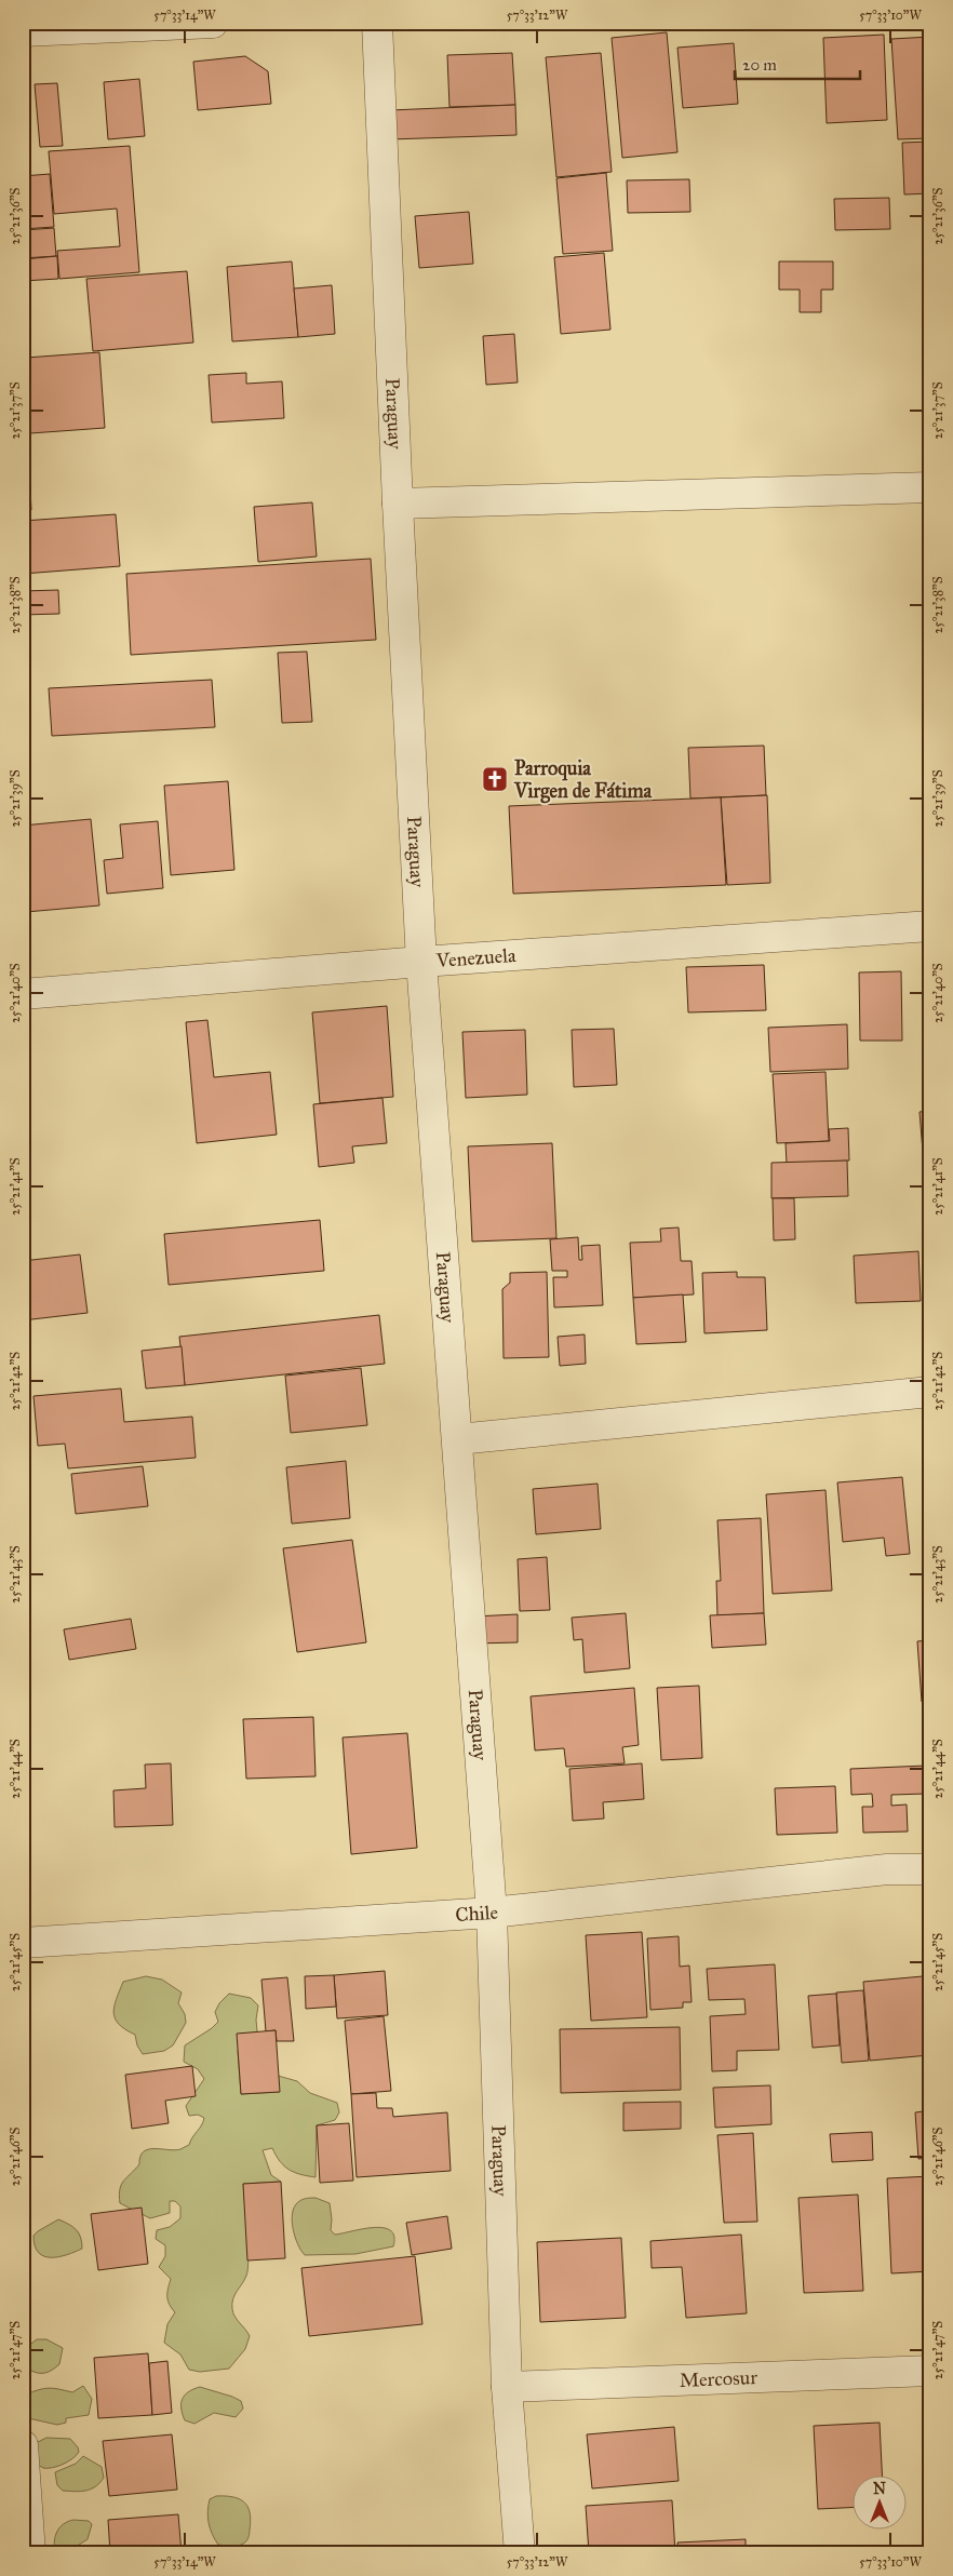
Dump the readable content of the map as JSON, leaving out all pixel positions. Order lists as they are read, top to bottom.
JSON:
{
  "streets": {
    "street": [
      "Paraguay",
      "Venezuela",
      "Chile",
      "Mercosur"
    ]
  },
  "crossings": [
    ["Paraguay", "Venezuela"],
    ["Paraguay", "Chile"],
    ["Paraguay", "Mercosur"]
  ],
  "places": {
    "church": ["Parroquia Virgen de Fátima"]
  },
  "scale_bar": "20 m",
  "north": "top",
  "coordinates": [
    "57°33'14\"W",
    "57°33'12\"W",
    "57°33'10\"W",
    "25°21'36\"S",
    "25°21'37\"S",
    "25°21'38\"S",
    "25°21'39\"S",
    "25°21'40\"S",
    "25°21'41\"S",
    "25°21'42\"S",
    "25°21'43\"S",
    "25°21'44\"S",
    "25°21'45\"S",
    "25°21'46\"S",
    "25°21'47\"S"
  ]
}
